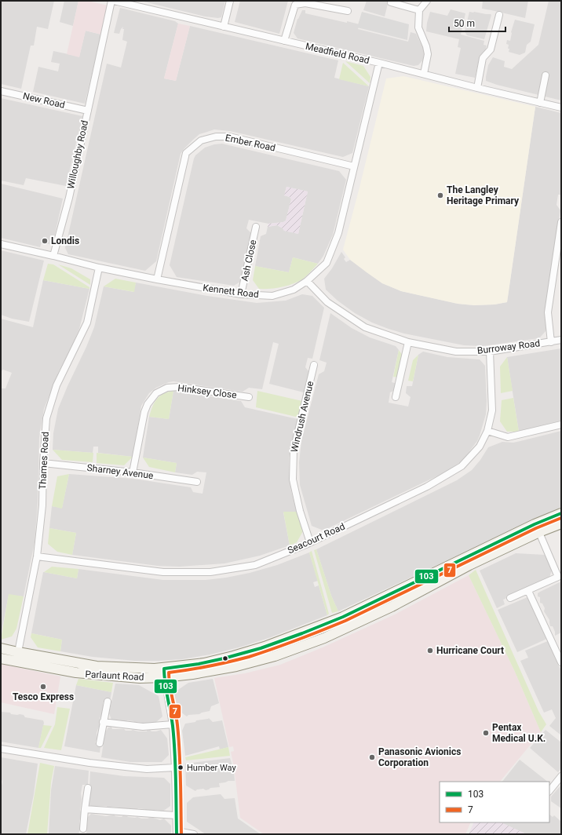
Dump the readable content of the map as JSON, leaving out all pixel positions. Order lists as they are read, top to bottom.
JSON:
{
  "streets": {
    "street": [
      "Meadfield Road",
      "New Road",
      "Ember Road",
      "Willoughby Road",
      "Ash Close",
      "Kennett Road",
      "Burroway Road",
      "Hinksey Close",
      "Windrush Avenue",
      "Thames Road",
      "Sharney Avenue",
      "Seacourt Road",
      "Parlaunt Road"
    ]
  },
  "crossings": [
    ["Meadfield Road", "Willoughby Road"],
    ["Meadfield Road", "Kennett Road"],
    ["New Road", "Willoughby Road"],
    ["Ember Road", "Kennett Road"],
    ["Willoughby Road", "Kennett Road"],
    ["Ash Close", "Kennett Road"],
    ["Kennett Road", "Burroway Road"],
    ["Kennett Road", "Thames Road"],
    ["Burroway Road", "Seacourt Road"],
    ["Hinksey Close", "Sharney Avenue"],
    ["Windrush Avenue", "Seacourt Road"],
    ["Thames Road", "Sharney Avenue"],
    ["Thames Road", "Seacourt Road"],
    ["Thames Road", "Parlaunt Road"]
  ],
  "places": [
    "The Langley Heritage Primary",
    "Londis",
    "Hurricane Court",
    "Tesco Express",
    "Pentax Medical U.K.",
    "Panasonic Avionics Corporation",
    "Humber Way"
  ],
  "lines": ["transit line 103", "transit line 7"],
  "legend": ["103", "7"],
  "scale_bar": "50 m"
}
